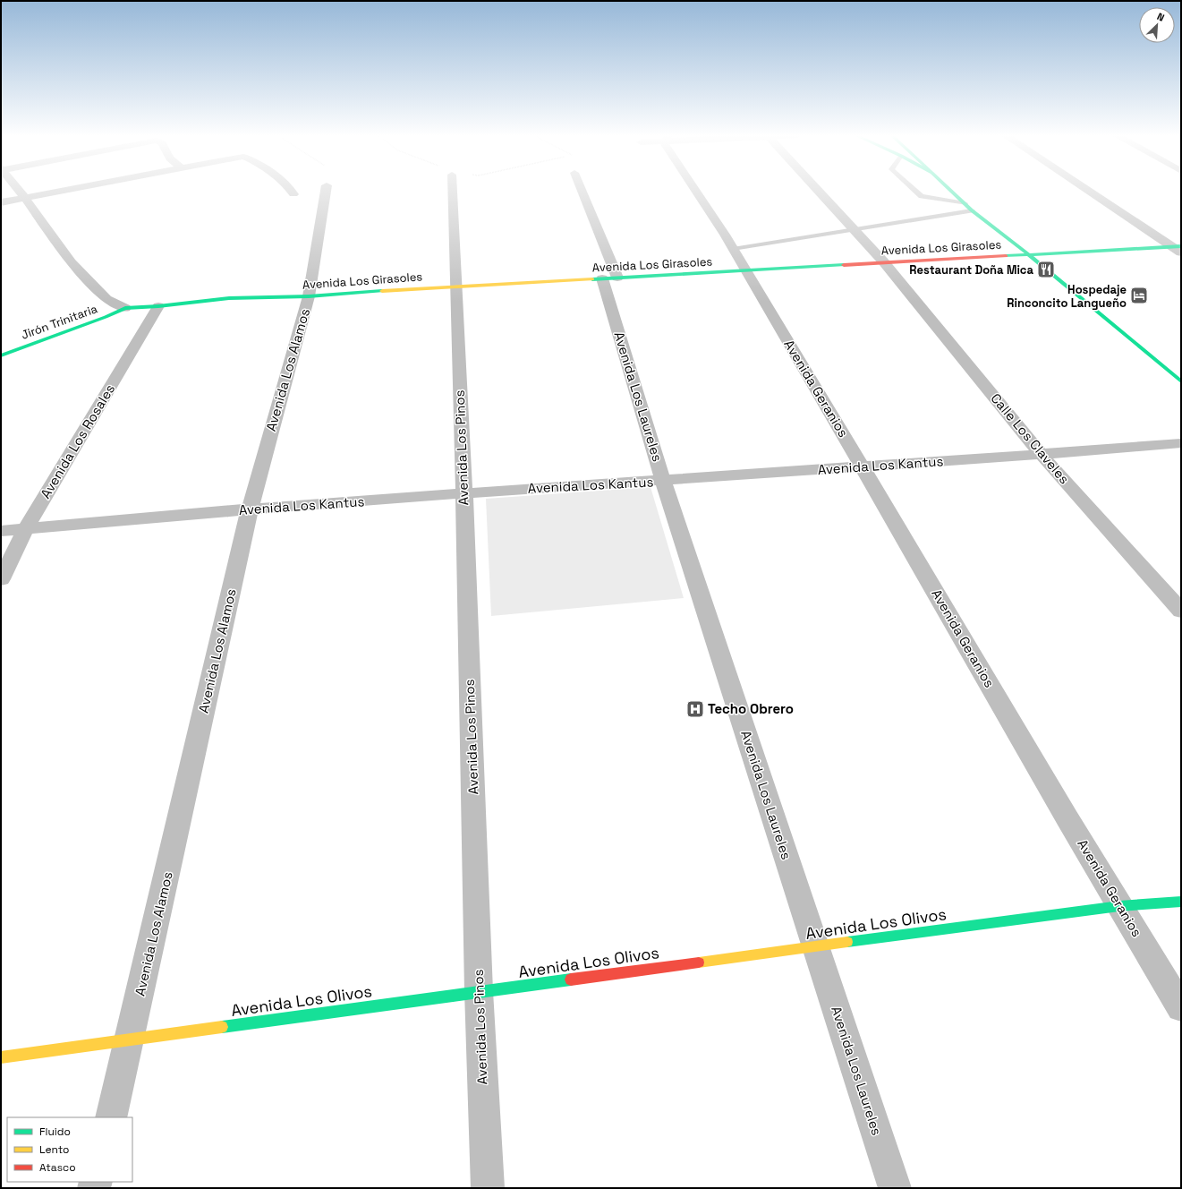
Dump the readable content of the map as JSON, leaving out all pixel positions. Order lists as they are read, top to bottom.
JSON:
{
  "streets": {
    "main road": ["Avenida Los Girasoles", "Jirón Trinitaria", "Avenida Los Olivos"],
    "street": [
      "Avenida Los Alamos",
      "Avenida Geranios",
      "Avenida Los Laureles",
      "Calle Los Claveles",
      "Avenida Los Rosales",
      "Avenida Los Pinos",
      "Avenida Los Kantus"
    ]
  },
  "crossings": [
    ["Avenida Los Girasoles", "Jirón Trinitaria"],
    ["Avenida Los Girasoles", "Avenida Los Alamos"],
    ["Avenida Los Girasoles", "Avenida Geranios"],
    ["Avenida Los Girasoles", "Avenida Los Laureles"],
    ["Avenida Los Girasoles", "Calle Los Claveles"],
    ["Avenida Los Girasoles", "Avenida Los Rosales"],
    ["Avenida Los Girasoles", "Avenida Los Pinos"],
    ["Avenida Los Alamos", "Avenida Los Kantus"],
    ["Avenida Los Alamos", "Avenida Los Olivos"],
    ["Avenida Geranios", "Avenida Los Kantus"],
    ["Avenida Geranios", "Avenida Los Olivos"],
    ["Avenida Los Laureles", "Avenida Los Kantus"],
    ["Avenida Los Laureles", "Avenida Los Olivos"],
    ["Calle Los Claveles", "Avenida Los Kantus"],
    ["Avenida Los Rosales", "Avenida Los Kantus"],
    ["Avenida Los Pinos", "Avenida Los Kantus"],
    ["Avenida Los Pinos", "Avenida Los Olivos"]
  ],
  "places": {
    "restaurant": ["Restaurant Doña Mica"],
    "hotel": ["Hospedaje Rinconcito Langueño"],
    "hospital": ["Techo Obrero"]
  },
  "legend": ["Fluido", "Lento", "Atasco"],
  "north": "top right"
}
